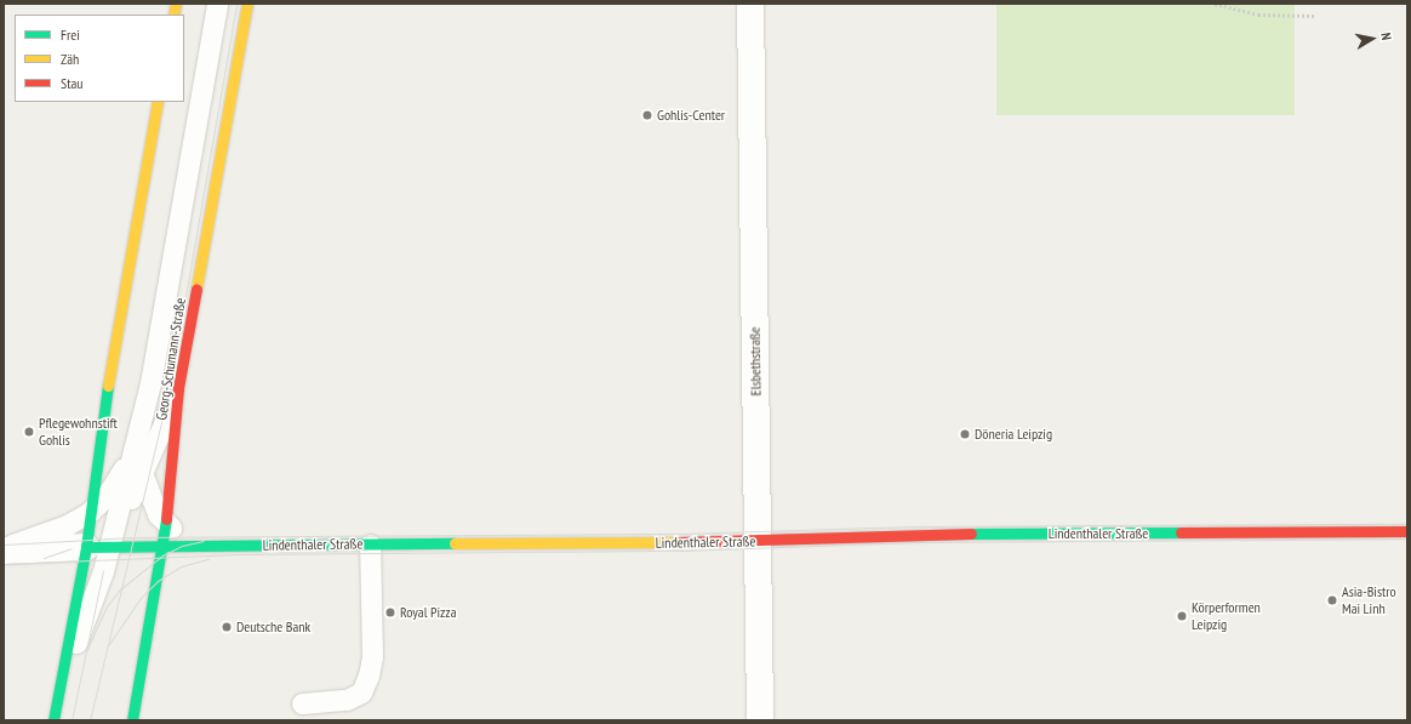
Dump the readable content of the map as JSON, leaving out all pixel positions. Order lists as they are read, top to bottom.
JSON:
{
  "streets": {
    "main road": ["Georg-Schumann-Straße", "Lindenthaler Straße"],
    "street": ["Elsbethstraße"]
  },
  "crossings": [
    ["Georg-Schumann-Straße", "Lindenthaler Straße"],
    ["Elsbethstraße", "Lindenthaler Straße"]
  ],
  "places": [
    "Gohlis-Center",
    "Pflegewohnstift Gohlis",
    "Döneria Leipzig",
    "Asia-Bistro Mai Linh",
    "Royal Pizza",
    "Körperformen Leipzig",
    "Deutsche Bank"
  ],
  "legend": ["Frei", "Zäh", "Stau"],
  "north": "right"
}
